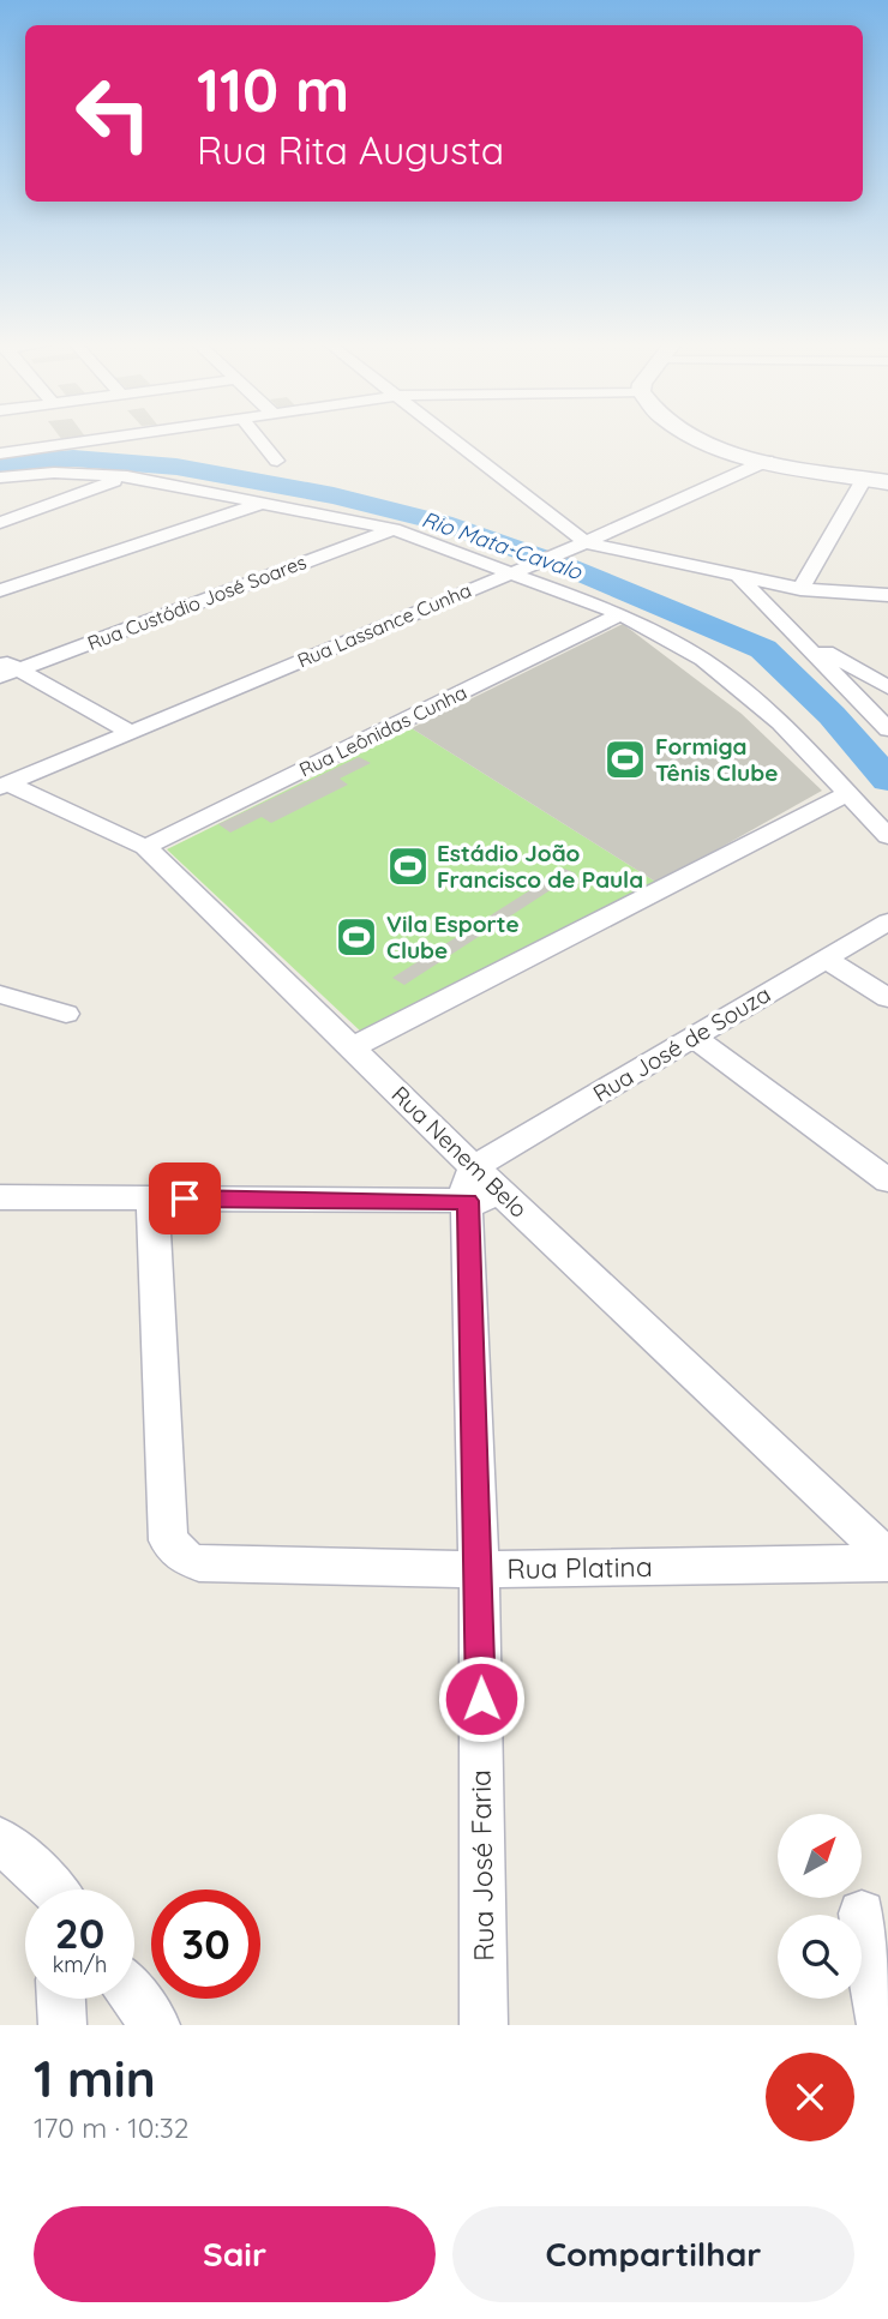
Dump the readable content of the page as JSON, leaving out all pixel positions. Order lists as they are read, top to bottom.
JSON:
{
  "streets": {
    "street": [
      "Rua Custódio José Soares",
      "Rua Lassance Cunha",
      "Rua Leônidas Cunha",
      "Rua José de Souza",
      "Rua Nenem Belo",
      "Rua Platina",
      "Rua José Faria"
    ]
  },
  "crossings": [
    ["Rua Lassance Cunha", "Rua Nenem Belo"],
    ["Rua Leônidas Cunha", "Rua Nenem Belo"],
    ["Rua José de Souza", "Rua Nenem Belo"],
    ["Rua José de Souza", "Rua José Faria"],
    ["Rua Nenem Belo", "Rua José Faria"],
    ["Rua Platina", "Rua José Faria"]
  ],
  "water": ["Rio Mata-Cavalo"],
  "places": {
    "sports": ["Formiga Tênis Clube", "Estádio João Francisco de Paula", "Vila Esporte Clube"]
  },
  "north": "top right",
  "page": {
    "turn": ["110 m", "Rua Rita Augusta"],
    "speed": "20 km/h",
    "limit": "30",
    "heading": ["1 min", "170 m · 10:32"],
    "buttons": ["Sair", "Compartilhar"]
  }
}
